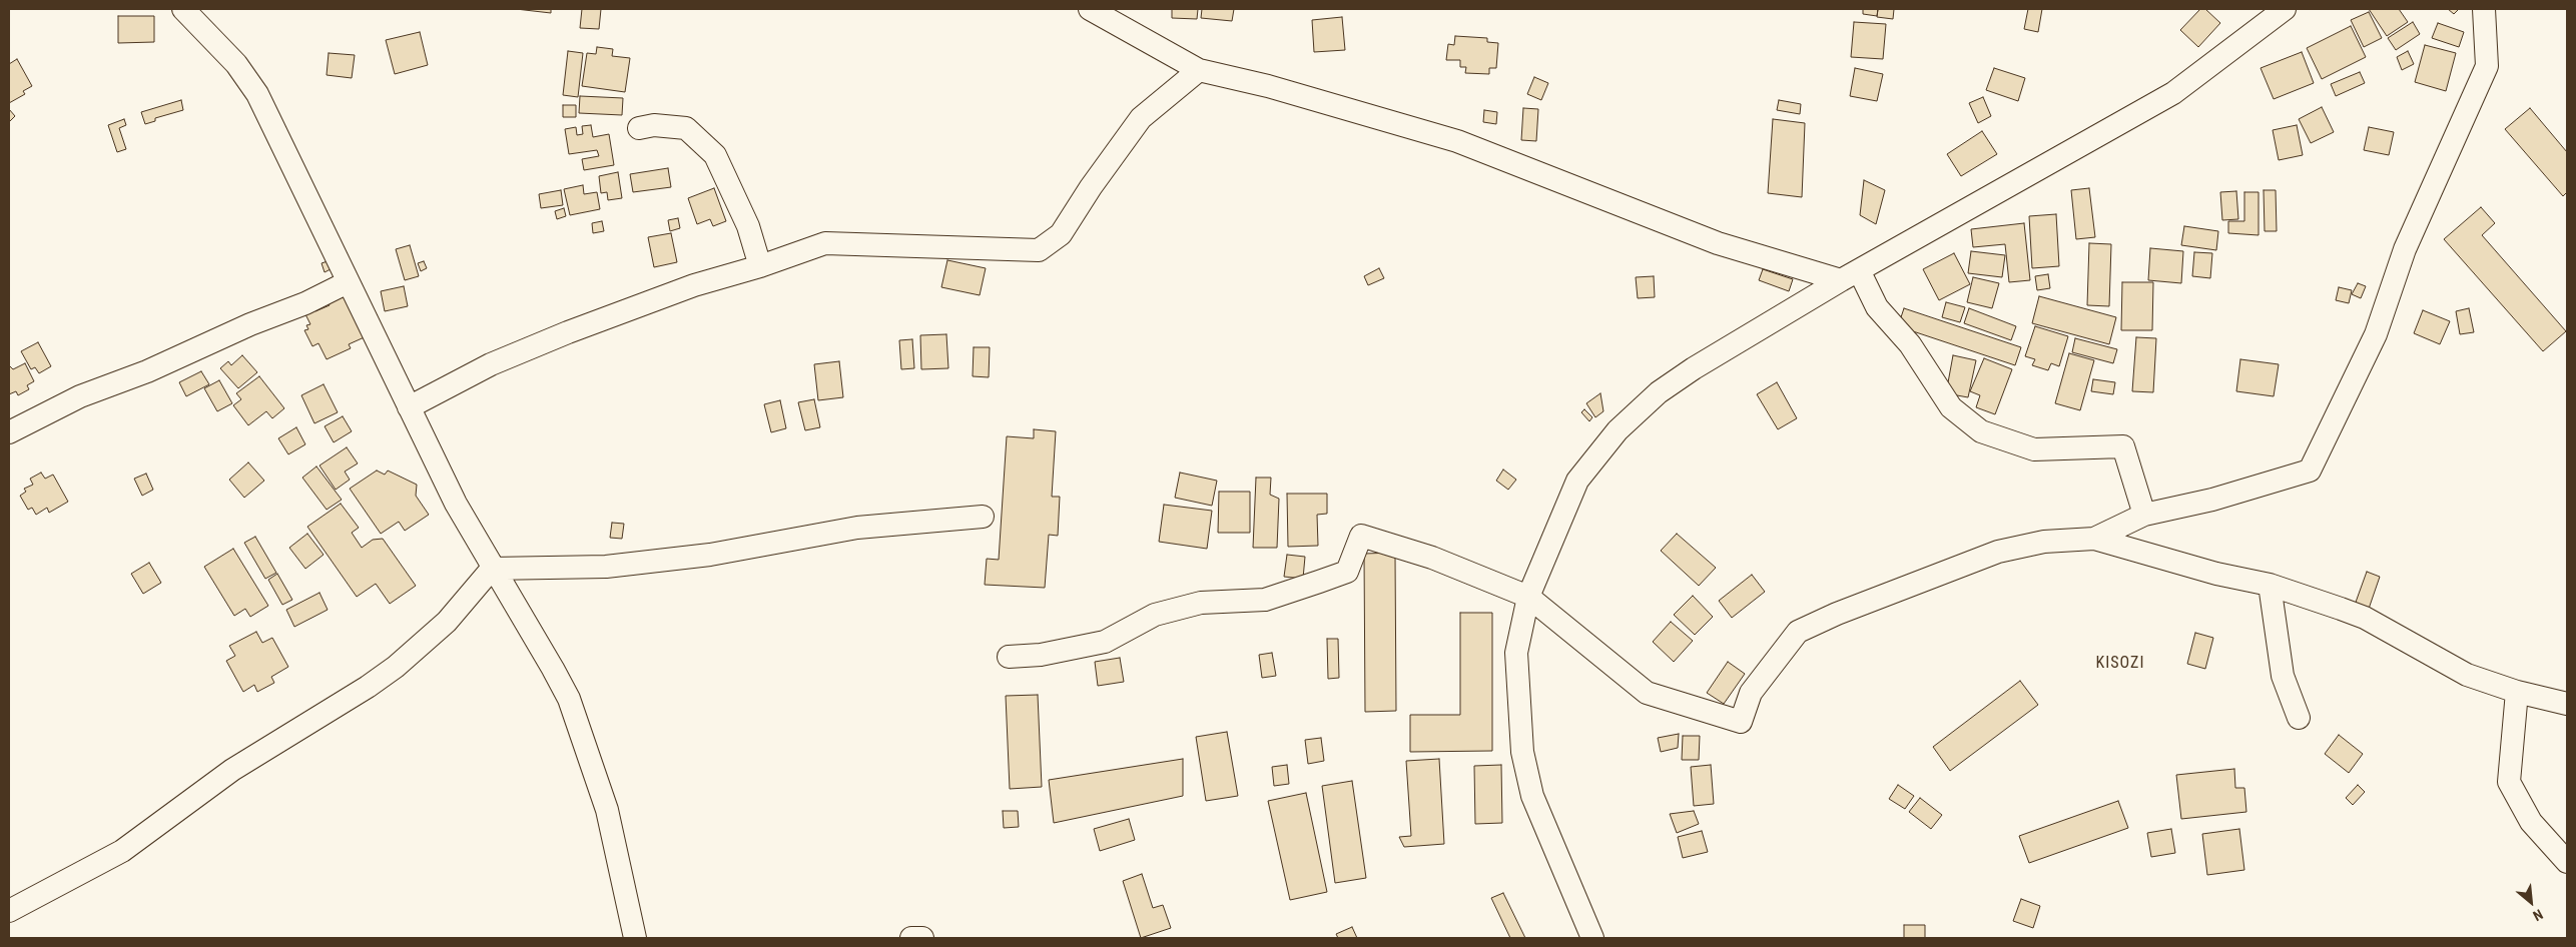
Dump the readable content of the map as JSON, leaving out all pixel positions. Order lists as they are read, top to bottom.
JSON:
{
  "districts": ["KISOZI"],
  "north": "bottom right"
}
